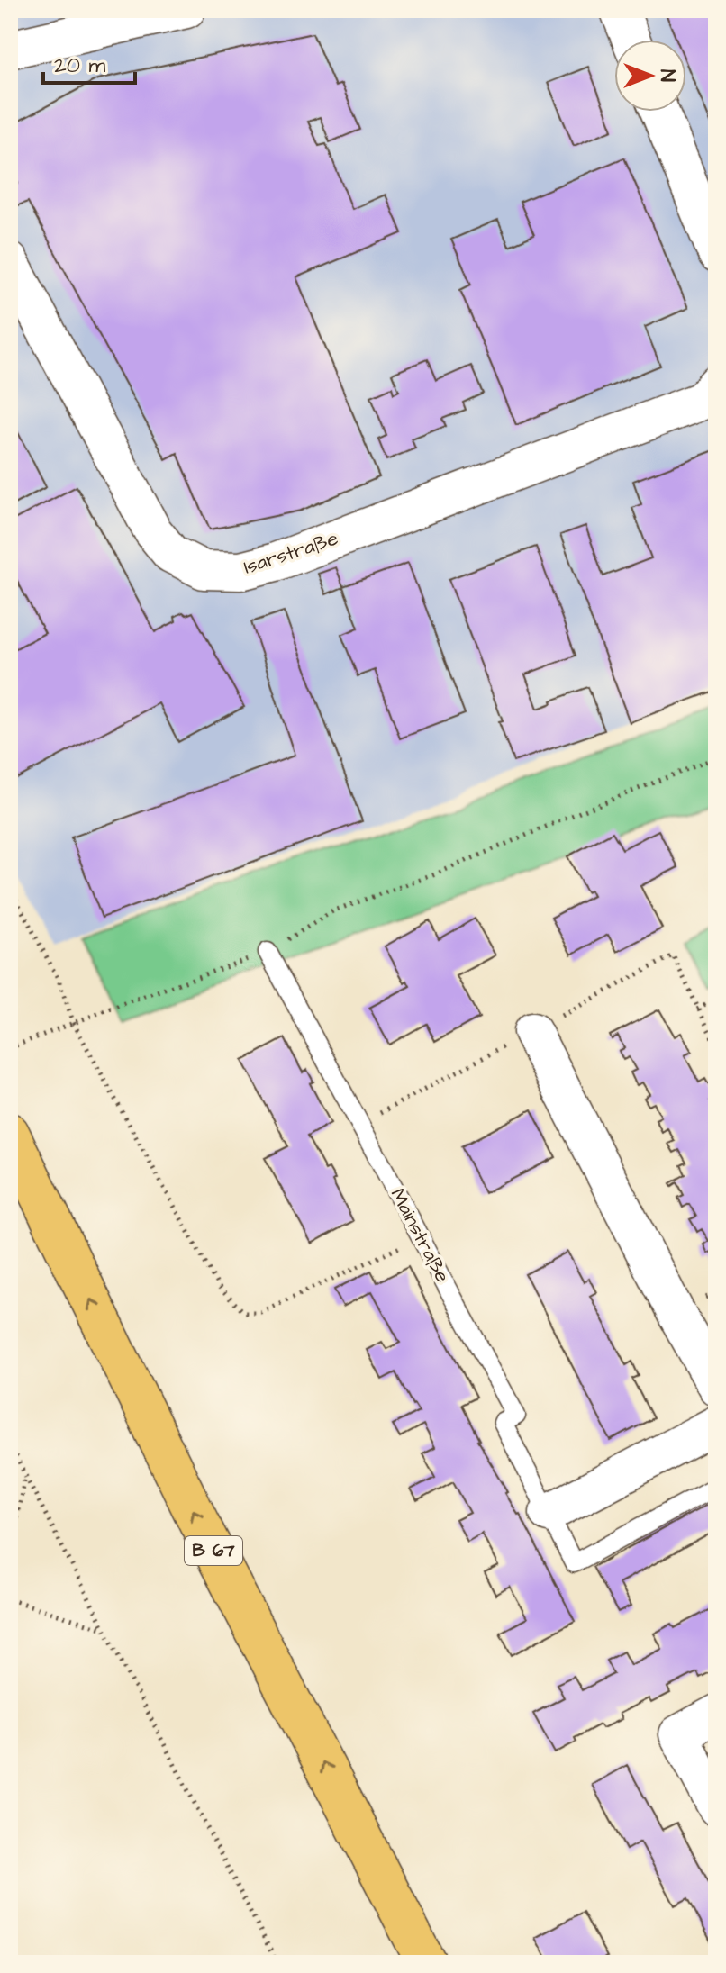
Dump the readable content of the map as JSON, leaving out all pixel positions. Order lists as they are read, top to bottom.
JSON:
{
  "streets": {
    "highway": ["B 67"],
    "street": ["Isarstraße"],
    "lane": ["Mainstraße"]
  },
  "scale_bar": "20 m",
  "north": "right"
}
